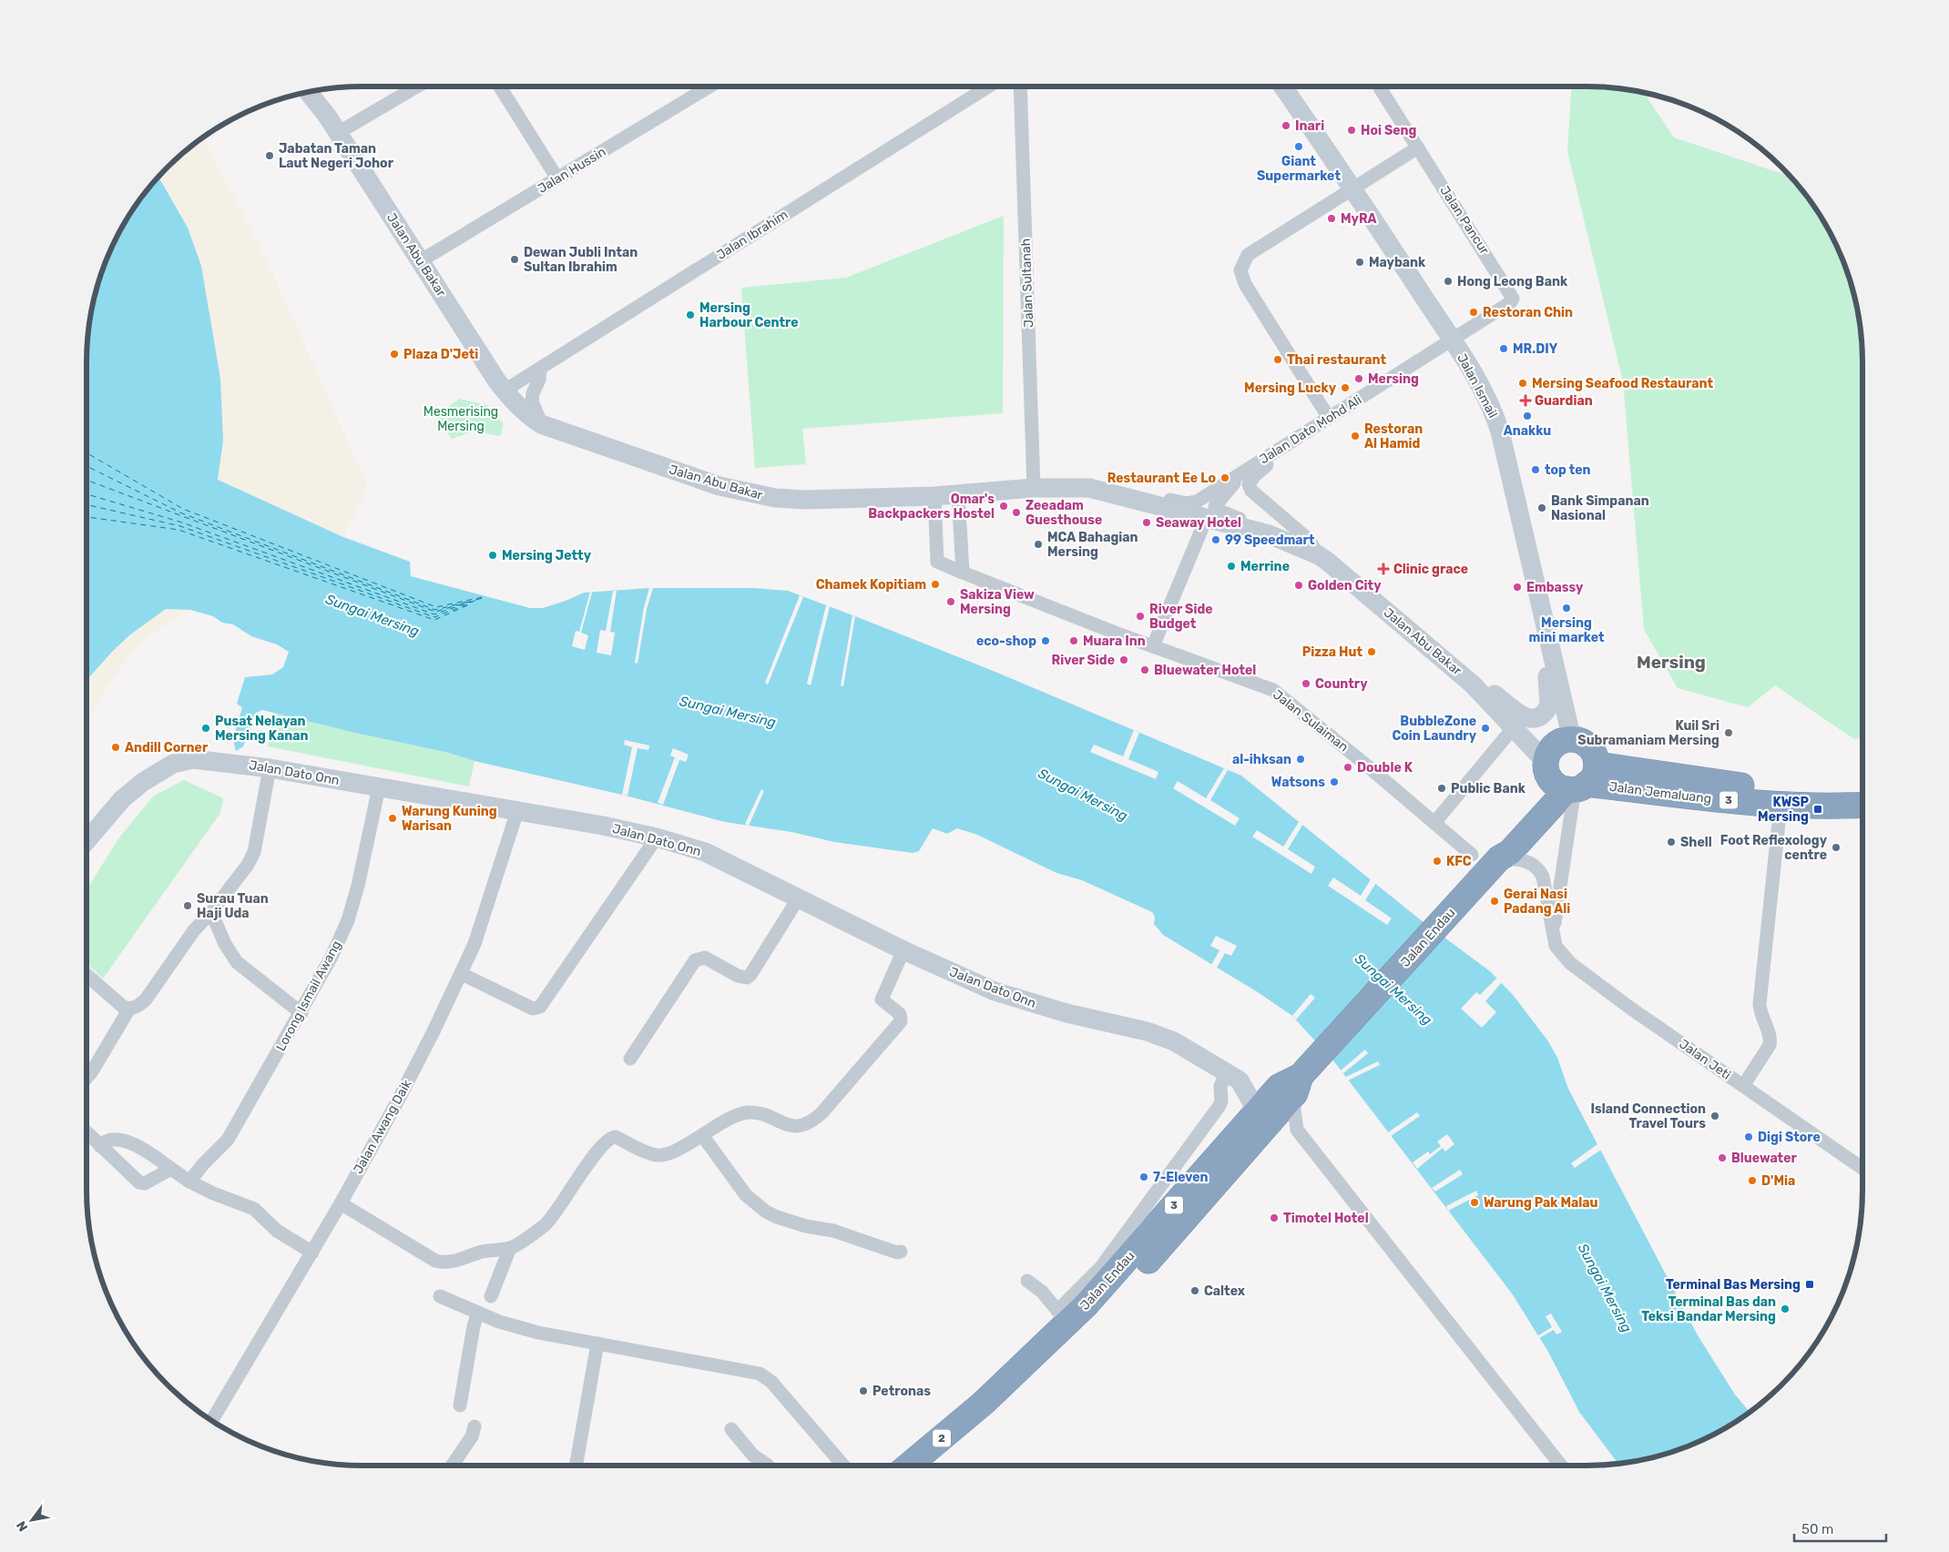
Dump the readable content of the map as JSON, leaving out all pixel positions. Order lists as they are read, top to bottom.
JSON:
{
  "streets": {
    "highway": [
      "Jalan Jemaluang",
      "3",
      "Jalan Endau",
      "2"
    ],
    "street": [
      "Jalan Hussin",
      "Jalan Pancur",
      "Jalan Ibrahim",
      "Jalan Abu Bakar",
      "Jalan Sultanah",
      "Jalan Ismail",
      "Jalan Dato Mohd Ali",
      "Jalan Sulaiman",
      "Jalan Dato Onn",
      "Lorong Ismail Awang",
      "Jalan Jeti",
      "Jalan Awang Daik"
    ]
  },
  "crossings": [
    ["Jalan Hussin", "Jalan Abu Bakar"],
    ["Jalan Pancur", "Jalan Ismail"],
    ["Jalan Pancur", "Jalan Dato Mohd Ali"],
    ["Jalan Ibrahim", "Jalan Abu Bakar"],
    ["Jalan Abu Bakar", "Jalan Sultanah"],
    ["Jalan Abu Bakar", "Jalan Ismail"],
    ["Jalan Abu Bakar", "Jalan Dato Mohd Ali"],
    ["Jalan Abu Bakar", "Jalan Sulaiman"],
    ["Jalan Abu Bakar", "Jalan Jemaluang"],
    ["Jalan Abu Bakar", "3"],
    ["Jalan Abu Bakar", "Jalan Endau"],
    ["Jalan Ismail", "Jalan Dato Mohd Ali"],
    ["Jalan Ismail", "Jalan Jemaluang"],
    ["Jalan Ismail", "3"],
    ["Jalan Ismail", "Jalan Endau"],
    ["Jalan Dato Onn", "Jalan Endau"],
    ["Jalan Dato Onn", "Lorong Ismail Awang"],
    ["Jalan Dato Onn", "Jalan Awang Daik"],
    ["Jalan Jemaluang", "3"],
    ["Jalan Jemaluang", "Jalan Endau"],
    ["3", "Jalan Endau"],
    ["Jalan Endau", "Jalan Jeti"]
  ],
  "districts": ["Mersing"],
  "water": ["Sungai Mersing"],
  "parks": ["Mesmerising Mersing"],
  "places": {
    "other": [
      "Inari",
      "Hoi Seng",
      "Giant Supermarket",
      "Jabatan Taman Laut Negeri Johor",
      "MyRA",
      "Dewan Jubli Intan Sultan Ibrahim",
      "Maybank",
      "Hong Leong Bank",
      "Restoran Chin",
      "Mersing Harbour Centre",
      "MR.DIY",
      "Plaza D'Jeti",
      "Thai restaurant",
      "Mersing",
      "Mersing Seafood Restaurant",
      "Mersing Lucky",
      "Anakku",
      "Restoran Al Hamid",
      "top ten",
      "Restaurant Ee Lo",
      "Omar's Backpackers Hostel",
      "Bank Simpanan Nasional",
      "Zeeadam Guesthouse",
      "Seaway Hotel",
      "99 Speedmart",
      "MCA Bahagian Mersing",
      "Mersing Jetty",
      "Merrine",
      "Chamek Kopitiam",
      "Golden City",
      "Embassy",
      "Sakiza View Mersing",
      "Mersing mini market",
      "River Side Budget",
      "eco-shop",
      "Muara Inn",
      "Pizza Hut",
      "River Side",
      "Bluewater Hotel",
      "Country",
      "Pusat Nelayan Mersing Kanan",
      "BubbleZone Coin Laundry",
      "Kuil Sri Subramaniam Mersing",
      "Andill Corner",
      "al-ihksan",
      "Double K",
      "Watsons",
      "Public Bank",
      "Warung Kuning Warisan",
      "Shell",
      "Foot Reflexology centre",
      "KFC",
      "Gerai Nasi Padang Ali",
      "Surau Tuan Haji Uda",
      "Island Connection Travel Tours",
      "Digi Store",
      "Bluewater",
      "7-Eleven",
      "D'Mia",
      "Warung Pak Malau",
      "Timotel Hotel",
      "Caltex",
      "Terminal Bas dan Teksi Bandar Mersing",
      "Petronas"
    ],
    "health": ["Guardian", "Clinic grace"],
    "transit": ["KWSP Mersing", "Terminal Bas Mersing"]
  },
  "scale_bar": "50 m",
  "north": "bottom left"
}
